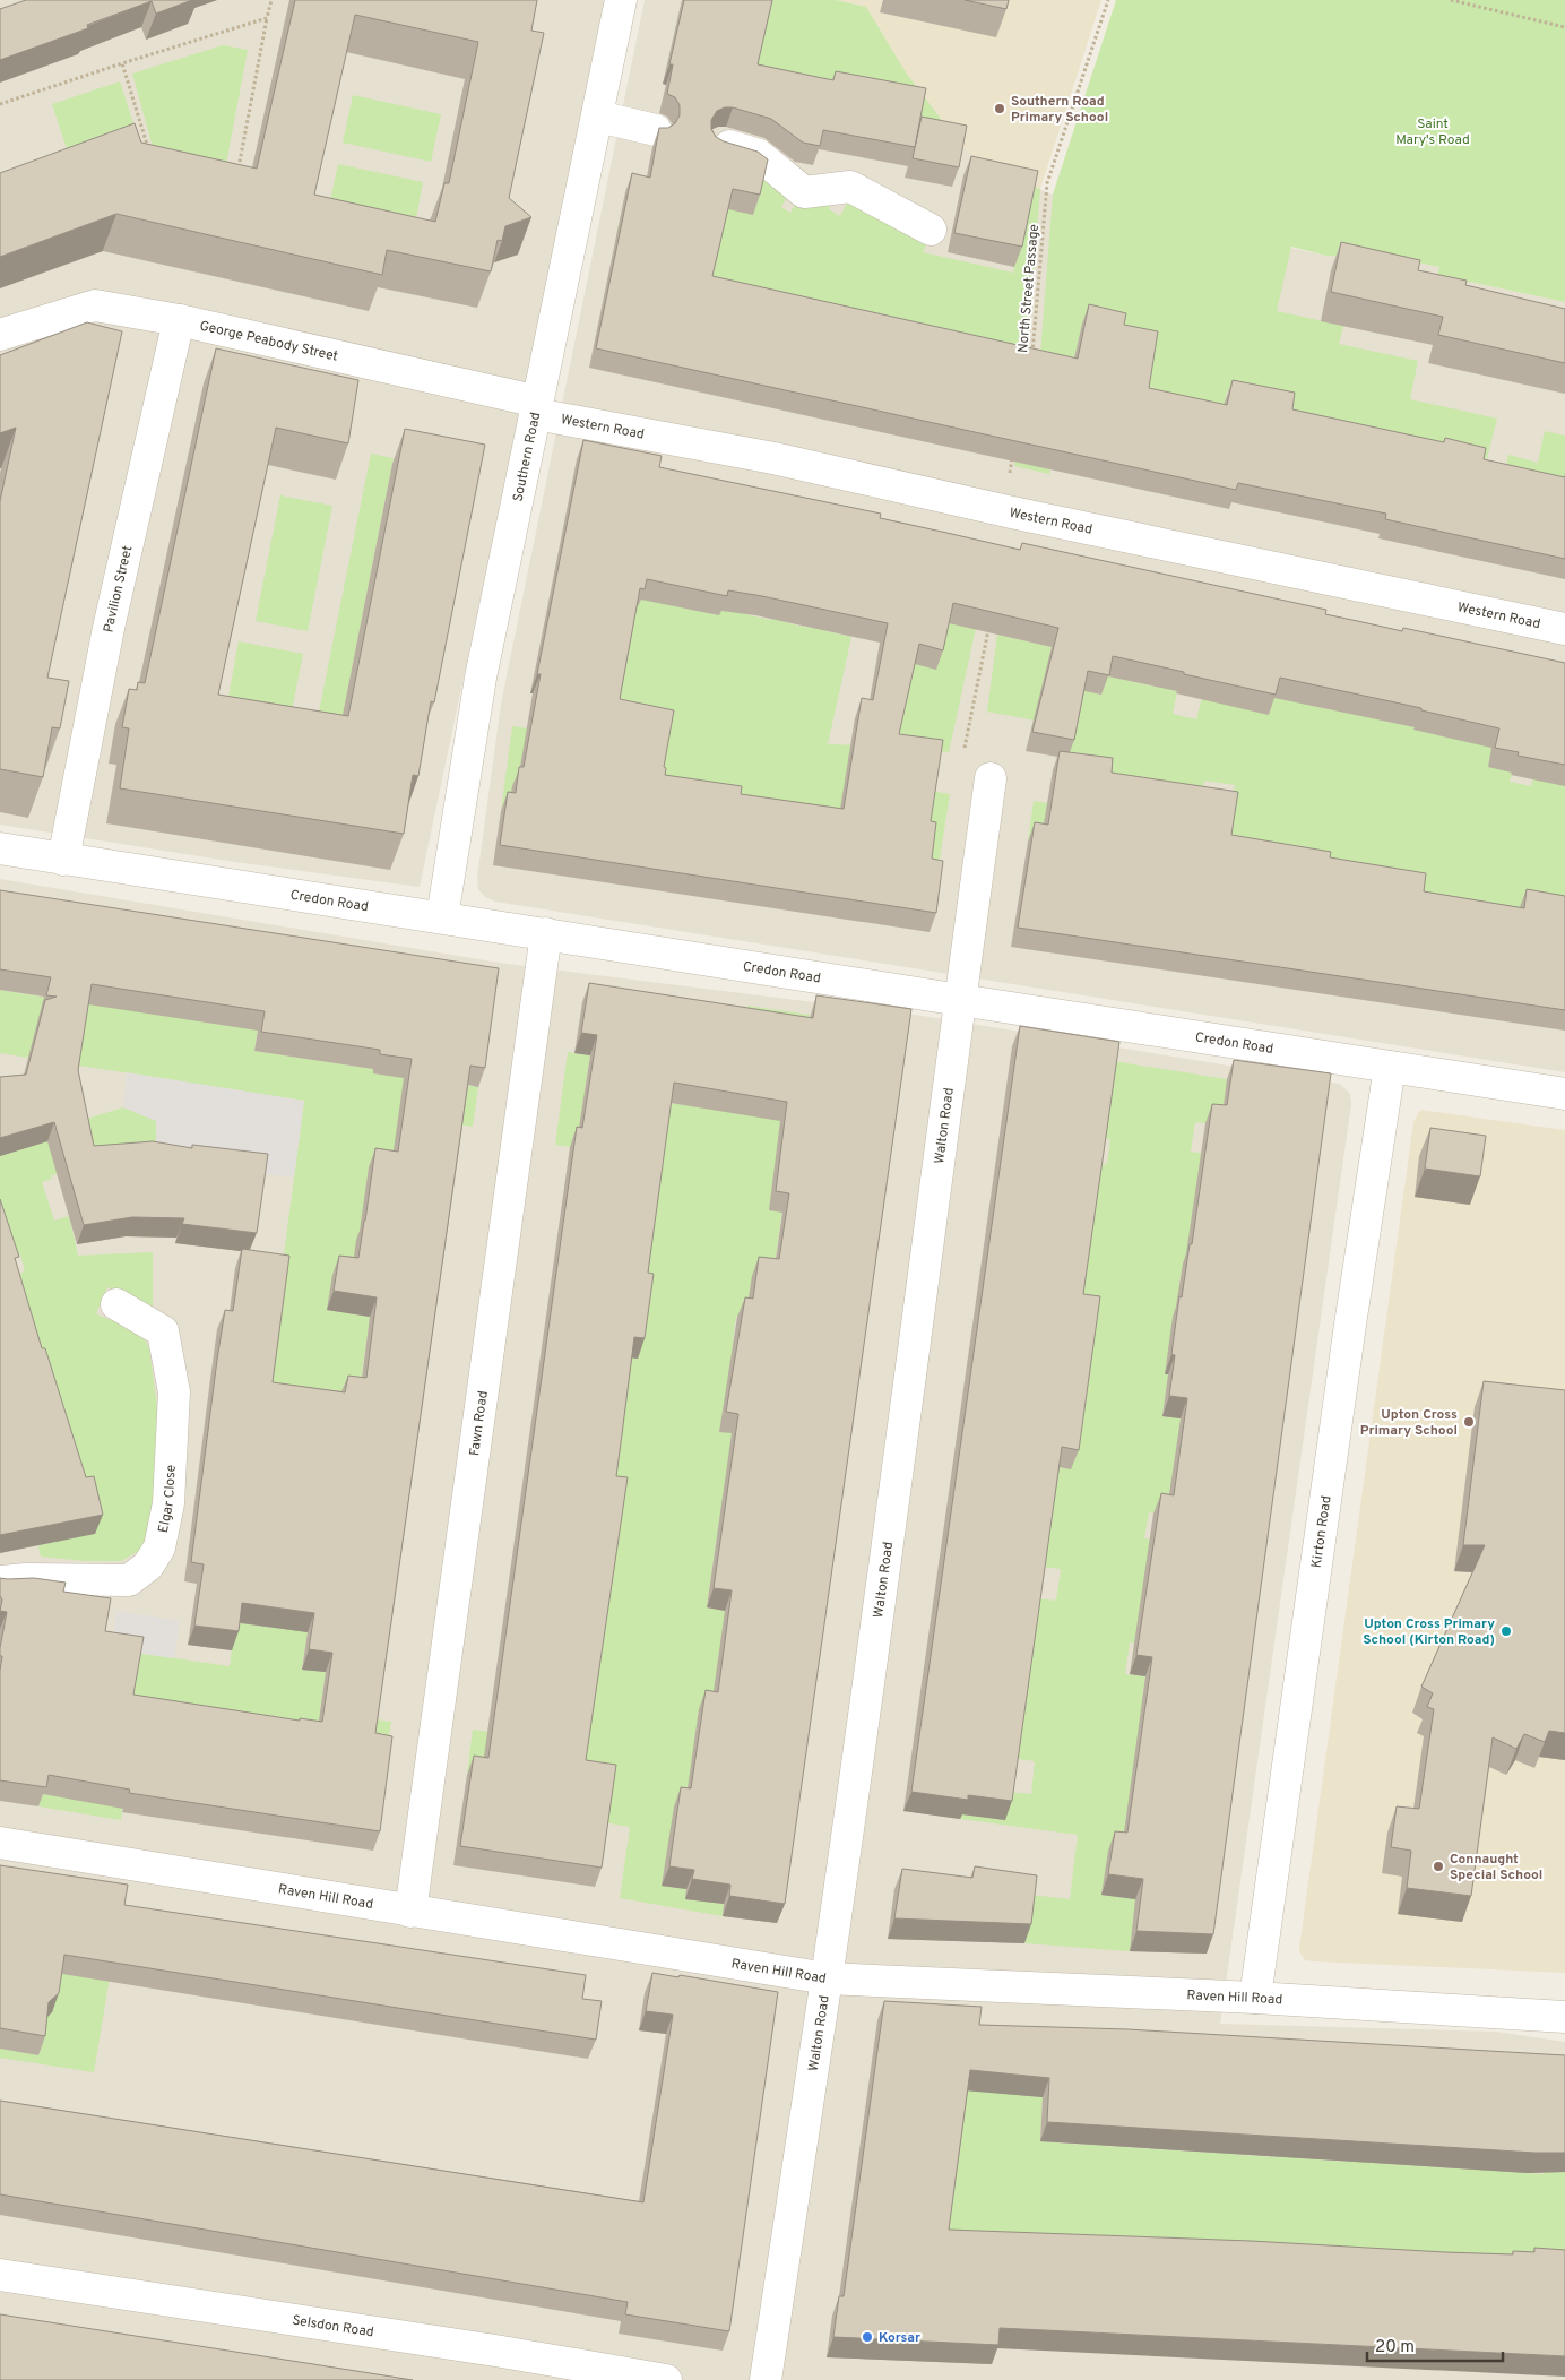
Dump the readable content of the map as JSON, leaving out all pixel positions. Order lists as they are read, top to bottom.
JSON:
{
  "streets": {
    "street": [
      "George Peabody Street",
      "Western Road",
      "Southern Road",
      "Pavilion Street",
      "Credon Road",
      "Walton Road",
      "Fawn Road",
      "Elgar Close",
      "Kirton Road",
      "Raven Hill Road",
      "Selsdon Road"
    ],
    "path": ["North Street Passage"]
  },
  "crossings": [
    ["George Peabody Street", "Western Road"],
    ["George Peabody Street", "Southern Road"],
    ["George Peabody Street", "Pavilion Street"],
    ["Western Road", "Southern Road"],
    ["Southern Road", "Credon Road"],
    ["Pavilion Street", "Credon Road"],
    ["Credon Road", "Walton Road"],
    ["Credon Road", "Fawn Road"],
    ["Credon Road", "Kirton Road"],
    ["Walton Road", "Raven Hill Road"],
    ["Fawn Road", "Raven Hill Road"],
    ["Kirton Road", "Raven Hill Road"]
  ],
  "parks": ["Saint Mary's Road"],
  "places": [
    "Southern Road Primary School",
    "Upton Cross Primary School",
    "Upton Cross Primary School (Kirton Road)",
    "Connaught Special School",
    "Korsar"
  ],
  "scale_bar": "20 m"
}
